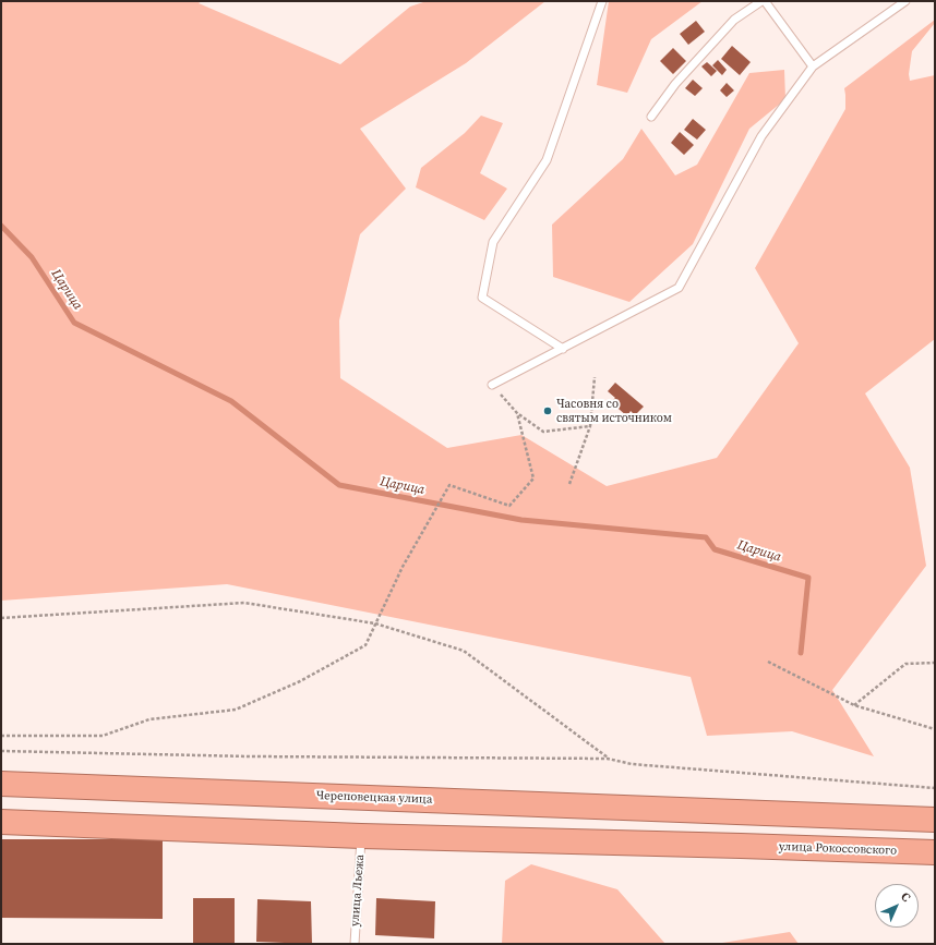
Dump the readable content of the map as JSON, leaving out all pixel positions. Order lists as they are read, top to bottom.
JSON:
{
  "streets": {
    "highway": ["Череповецкая улица", "улица Рокоссовского"],
    "lane": ["улица Льежа"]
  },
  "crossings": [
    ["улица Рокоссовского", "улица Льежа"]
  ],
  "water": ["Царица"],
  "places": ["Часовня со святым источником"],
  "north": "top right"
}
